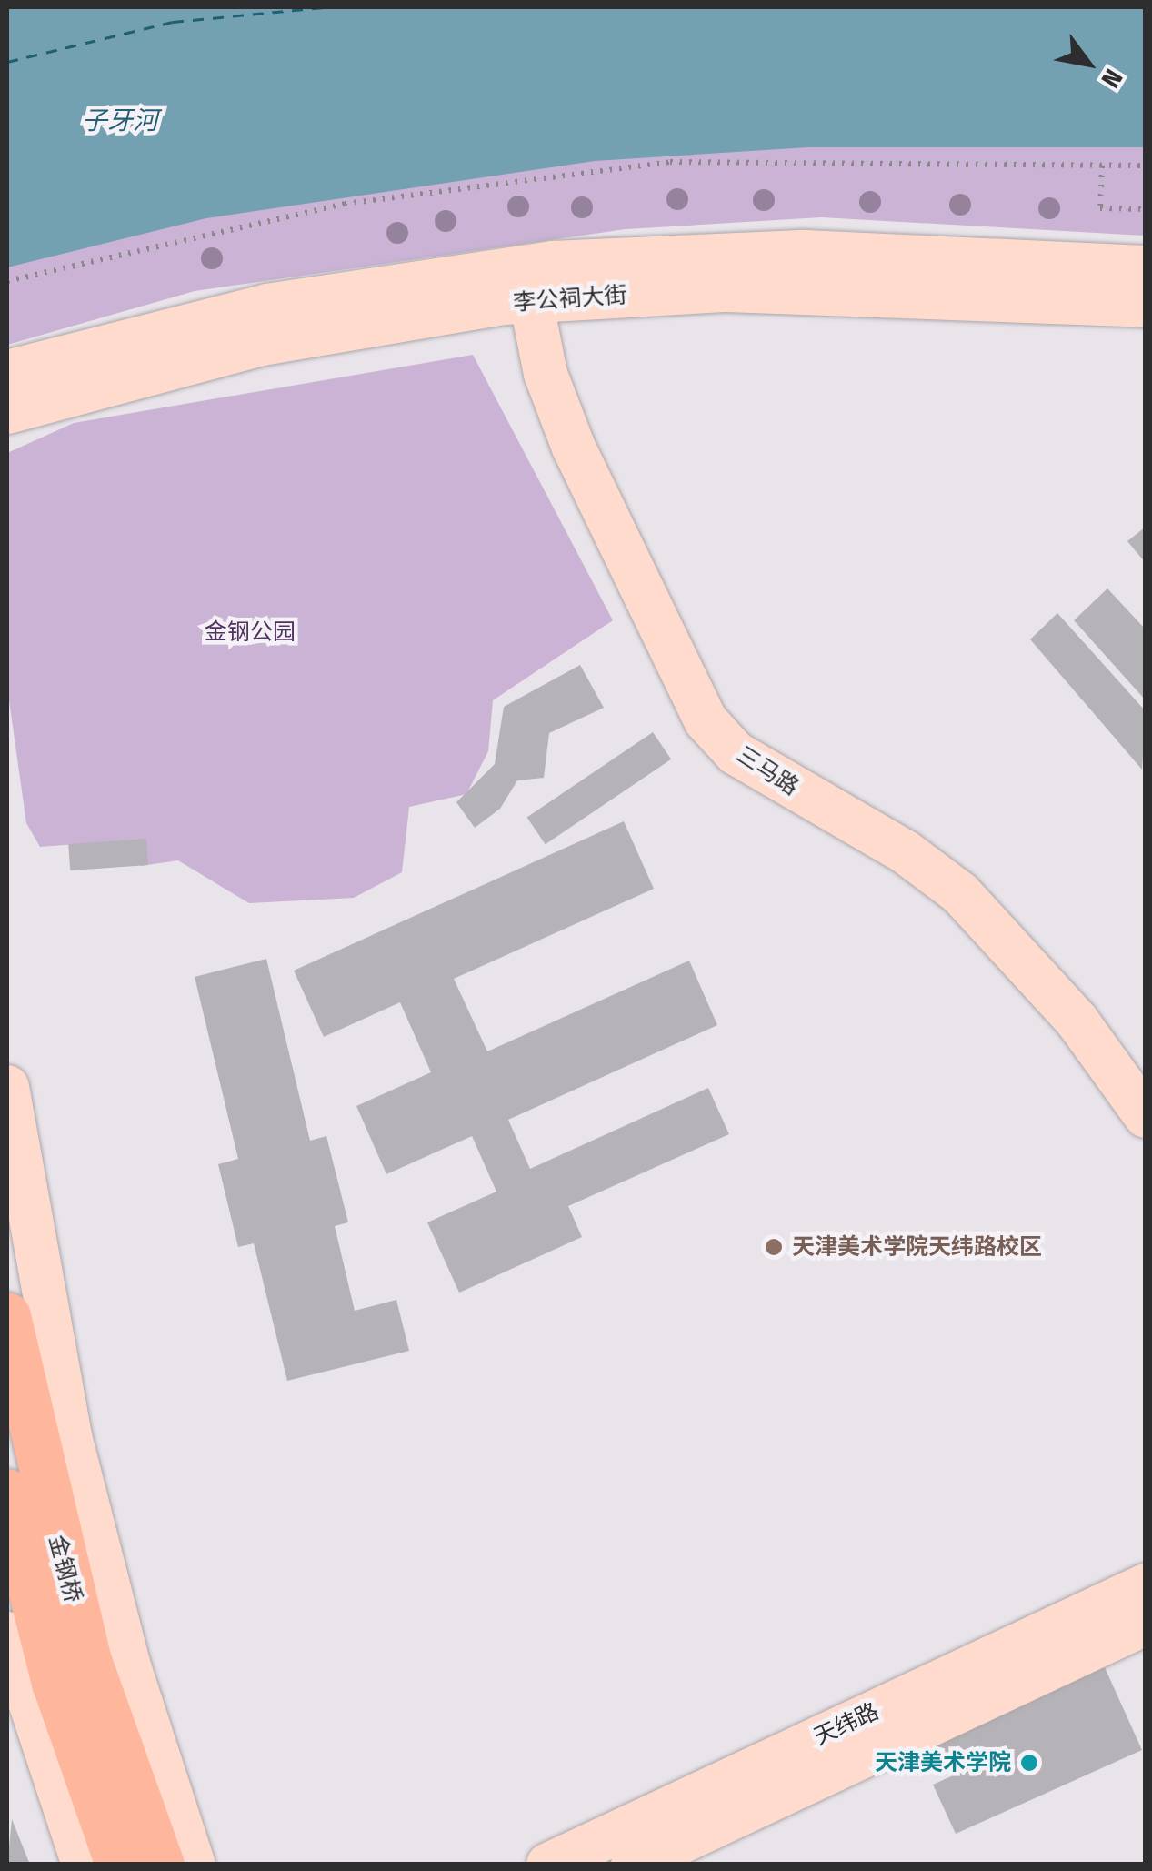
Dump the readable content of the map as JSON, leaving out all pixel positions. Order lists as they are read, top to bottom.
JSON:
{
  "streets": {
    "main road": ["金钢桥"],
    "street": ["李公祠大街", "三马路", "天纬路"]
  },
  "crossings": [
    ["李公祠大街", "三马路"]
  ],
  "water": ["子牙河"],
  "parks": ["金钢公园"],
  "places": ["天津美术学院天纬路校区", "天津美术学院"],
  "north": "bottom right"
}
